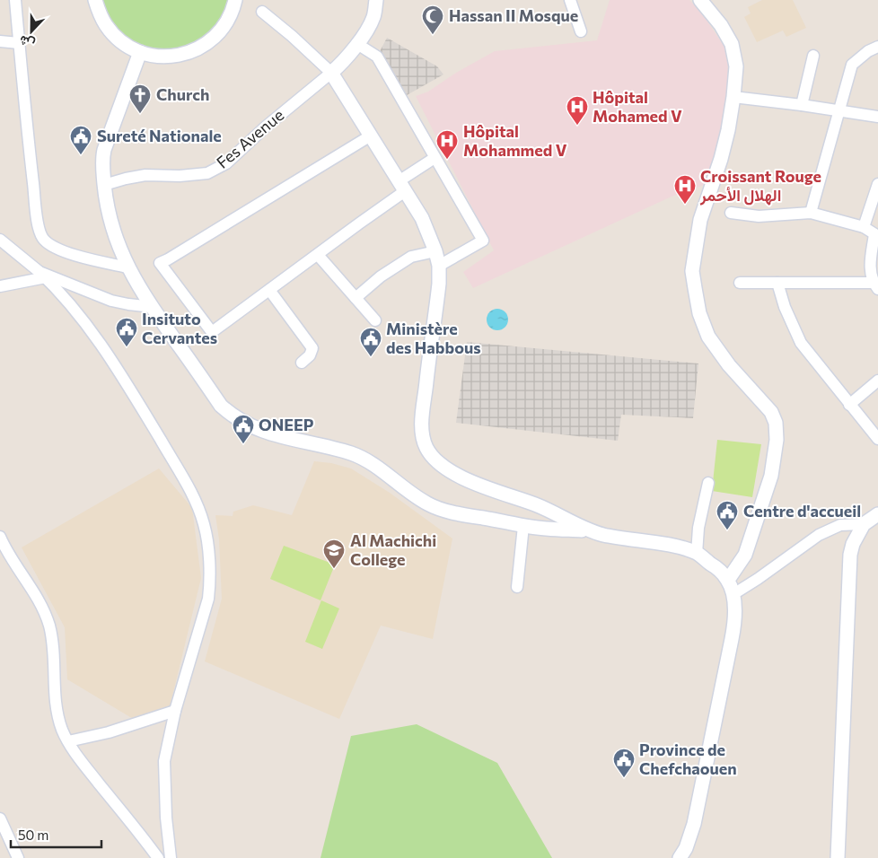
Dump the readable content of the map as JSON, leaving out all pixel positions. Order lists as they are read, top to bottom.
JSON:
{
  "streets": {
    "street": ["Fes Avenue"]
  },
  "places": {
    "mosque": ["Hassan II Mosque"],
    "church": ["Church"],
    "hospital": ["Hôpital Mohamed V", "Hôpital Mohammed V", "Croissant Rouge الهلال الأحمر"],
    "public building": [
      "Sureté Nationale",
      "Insituto Cervantes",
      "Ministère des Habbous",
      "ONEEP",
      "Centre d'accueil",
      "Province de Chefchaouen"
    ],
    "school or university": ["Al Machichi College"]
  },
  "scale_bar": "50 m",
  "north": "bottom"
}
